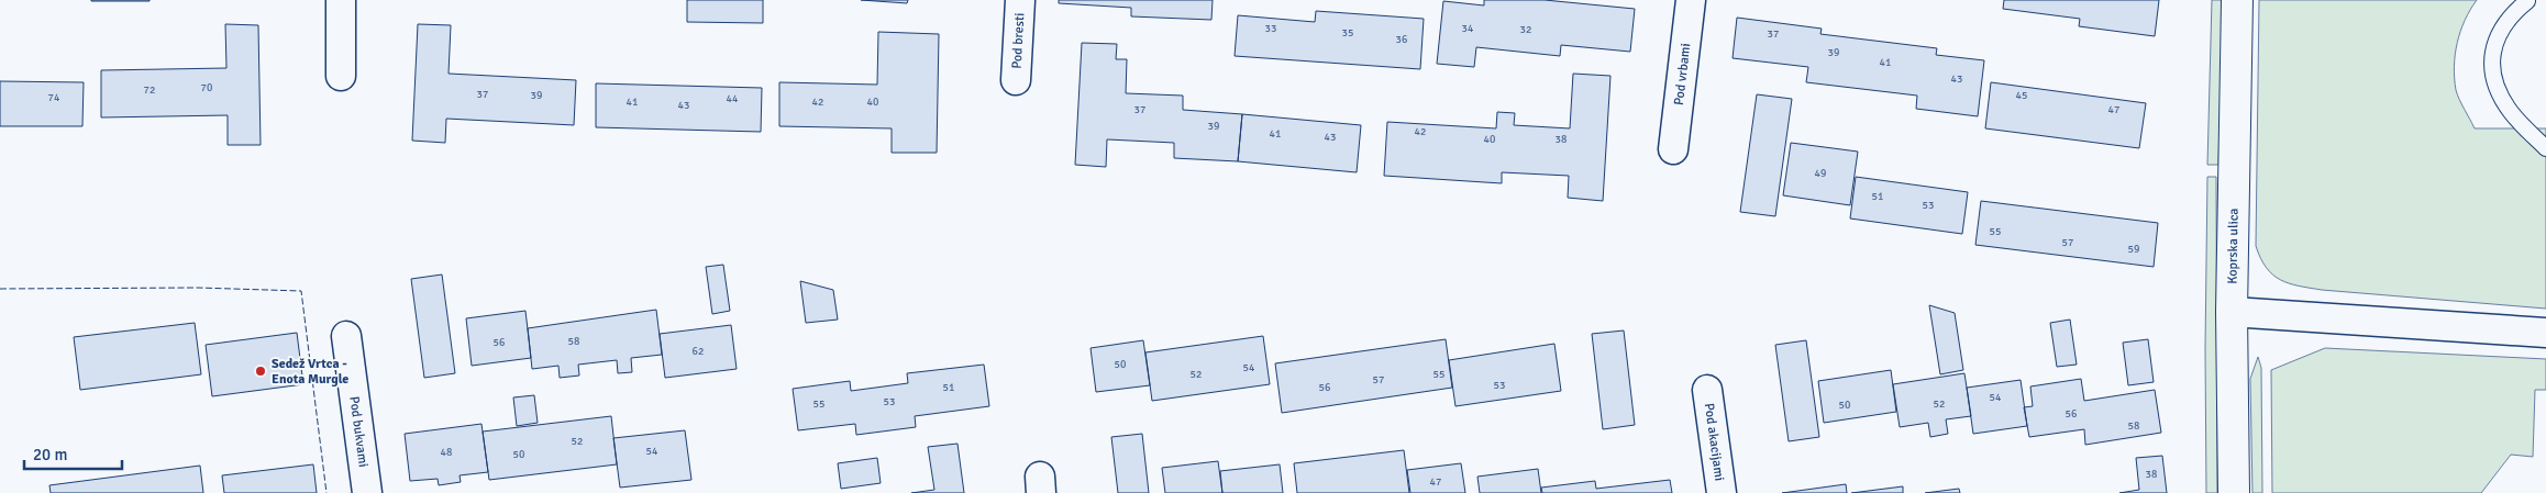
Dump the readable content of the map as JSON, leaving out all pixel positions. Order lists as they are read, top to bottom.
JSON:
{
  "streets": {
    "street": [
      "Pod bresti",
      "Pod vrbami",
      "Koprska ulica",
      "Pod bukvami",
      "Pod akacijami"
    ]
  },
  "places": ["Sedež Vrtca - Enota Murgle"],
  "house_numbers": [
    "33",
    "34",
    "32",
    "35",
    "37",
    "36",
    "39",
    "41",
    "43",
    "70",
    "72",
    "37",
    "39",
    "45",
    "74",
    "44",
    "41",
    "42",
    "40",
    "43",
    "37",
    "47",
    "39",
    "42",
    "41",
    "43",
    "40",
    "38",
    "49",
    "51",
    "53",
    "55",
    "57",
    "59",
    "58",
    "56",
    "62",
    "50",
    "54",
    "52",
    "55",
    "57",
    "53",
    "51",
    "56",
    "54",
    "53",
    "55",
    "52",
    "50",
    "56",
    "58",
    "52",
    "54",
    "48",
    "50",
    "38",
    "47"
  ],
  "scale_bar": "20 m"
}
